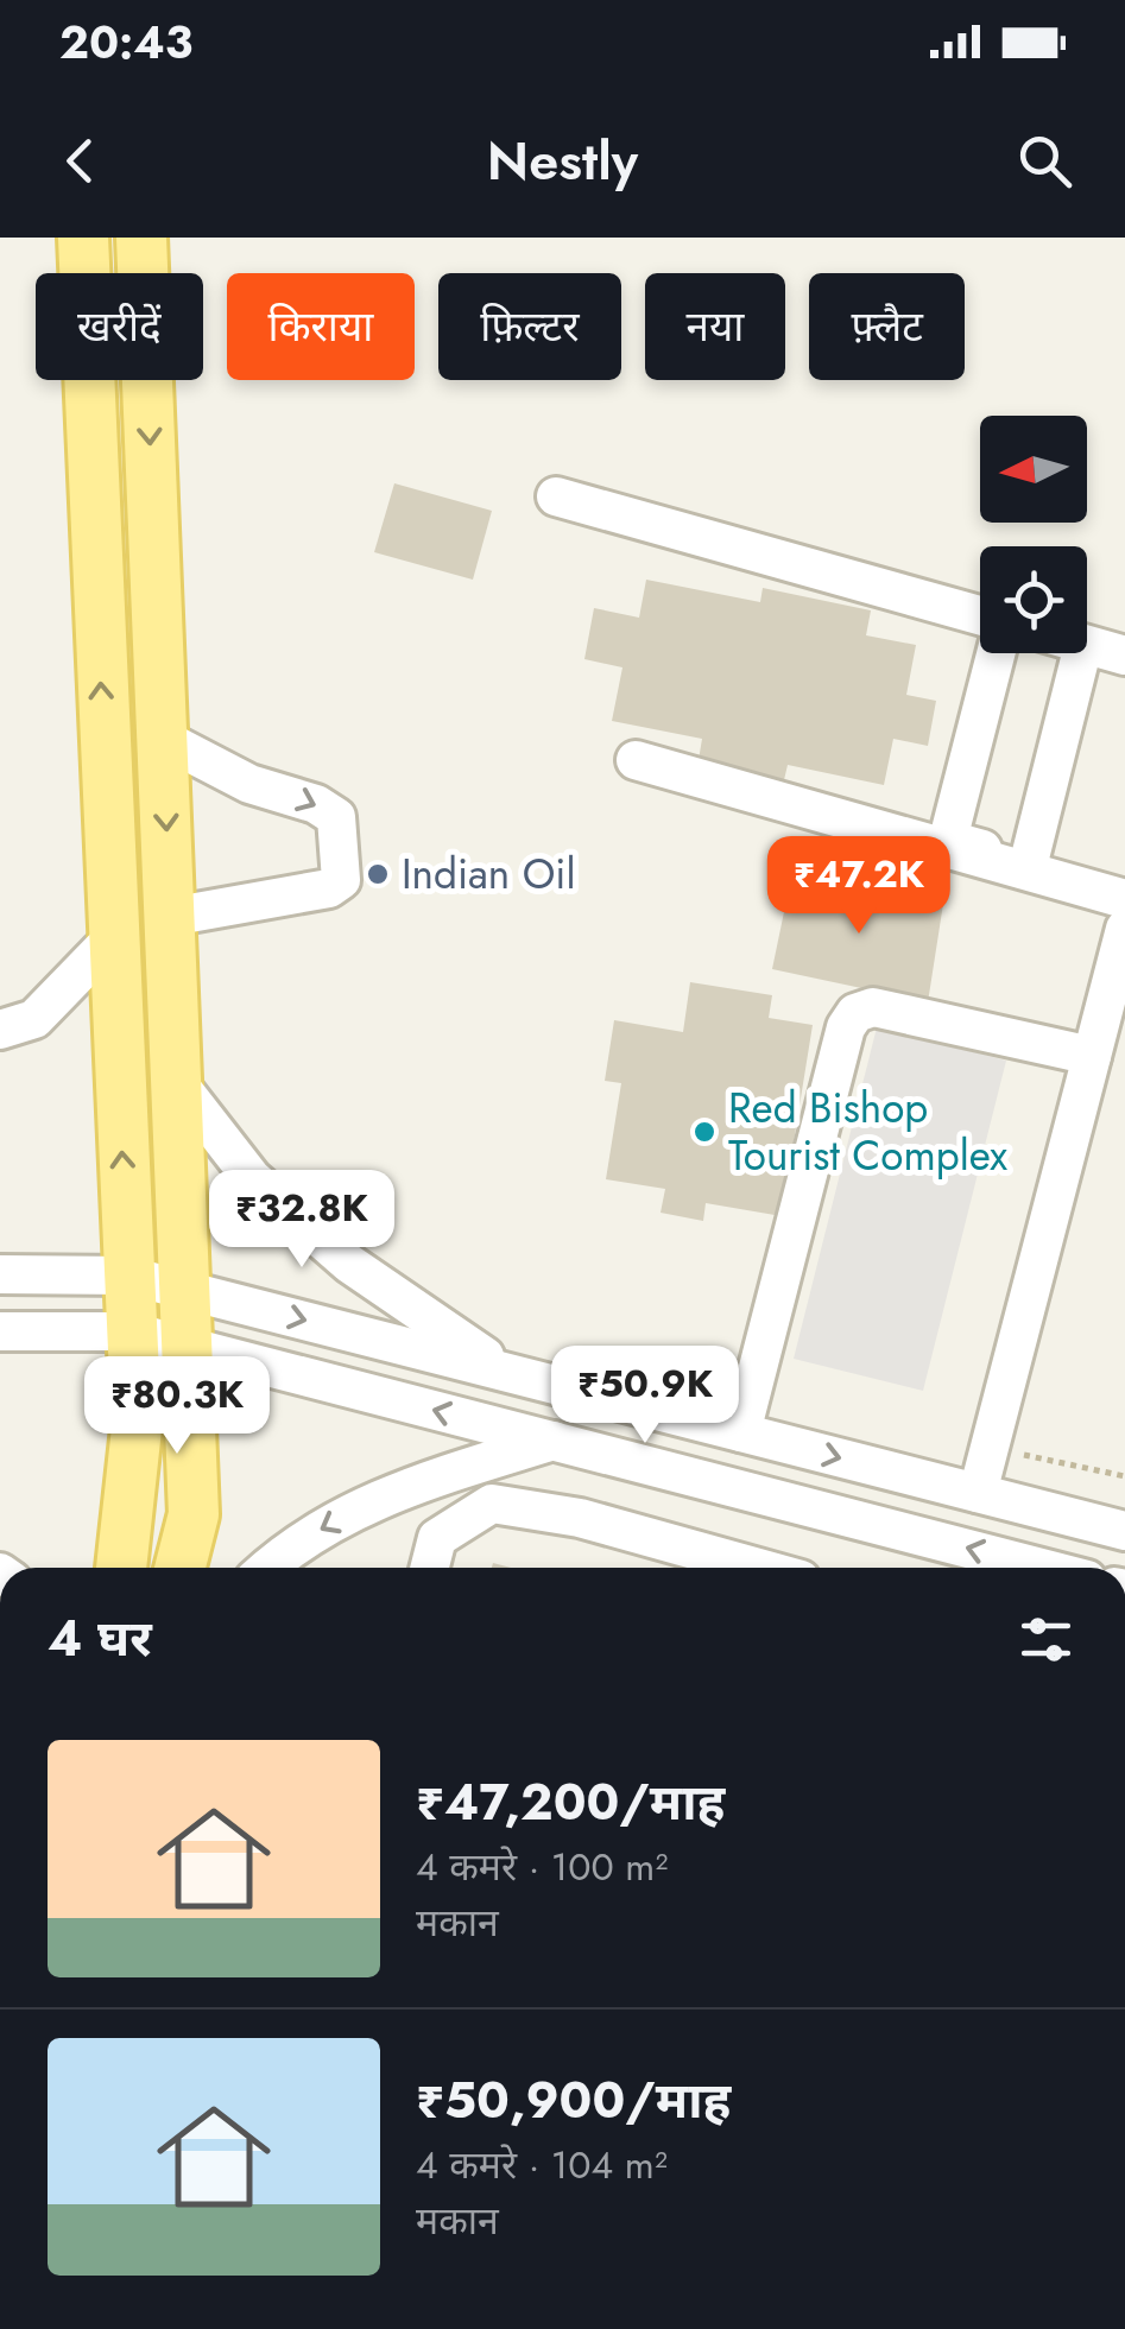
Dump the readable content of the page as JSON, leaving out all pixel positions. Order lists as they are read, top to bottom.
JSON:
{
  "places": ["Indian Oil", "Red Bishop Tourist Complex"],
  "north": "left",
  "page": {
    "status": "20:43",
    "header": "Nestly",
    "chip": [
      "खरीदें",
      "किराया",
      "फ़िल्टर",
      "नया",
      "फ़्लैट"
    ],
    "price": [
      "₹47.2K",
      "₹32.8K",
      "₹50.9K",
      "₹80.3K"
    ],
    "heading": "4 घर",
    "list": [
      {
        "name": "₹47,200/माह",
        "note": "4 कमरे · 100 m² · मकान"
      },
      {
        "name": "₹50,900/माह",
        "note": "4 कमरे · 104 m² · मकान"
      }
    ]
  }
}
